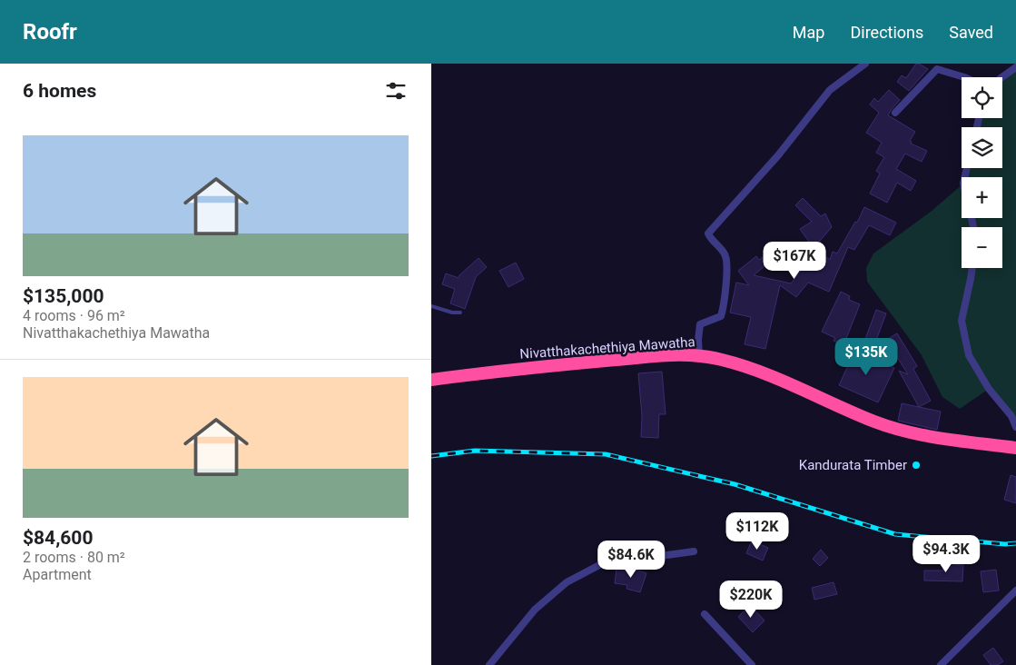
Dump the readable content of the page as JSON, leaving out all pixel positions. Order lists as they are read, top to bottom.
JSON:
{
  "streets": {
    "highway": ["Nivatthakachethiya Mawatha"]
  },
  "places": ["Kandurata Timber"],
  "page": {
    "header": "Roofr",
    "nav": ["Map", "Directions", "Saved"],
    "heading": "6 homes",
    "map_buttons": ["+", "−"],
    "list": [
      {
        "name": "$135,000",
        "note": "4 rooms · 96 m² · Nivatthakachethiya Mawatha"
      },
      {
        "name": "$84,600",
        "note": "2 rooms · 80 m² · Apartment"
      }
    ],
    "price": [
      "$167K",
      "$135K",
      "$112K",
      "$94.3K",
      "$84.6K",
      "$220K"
    ]
  }
}
